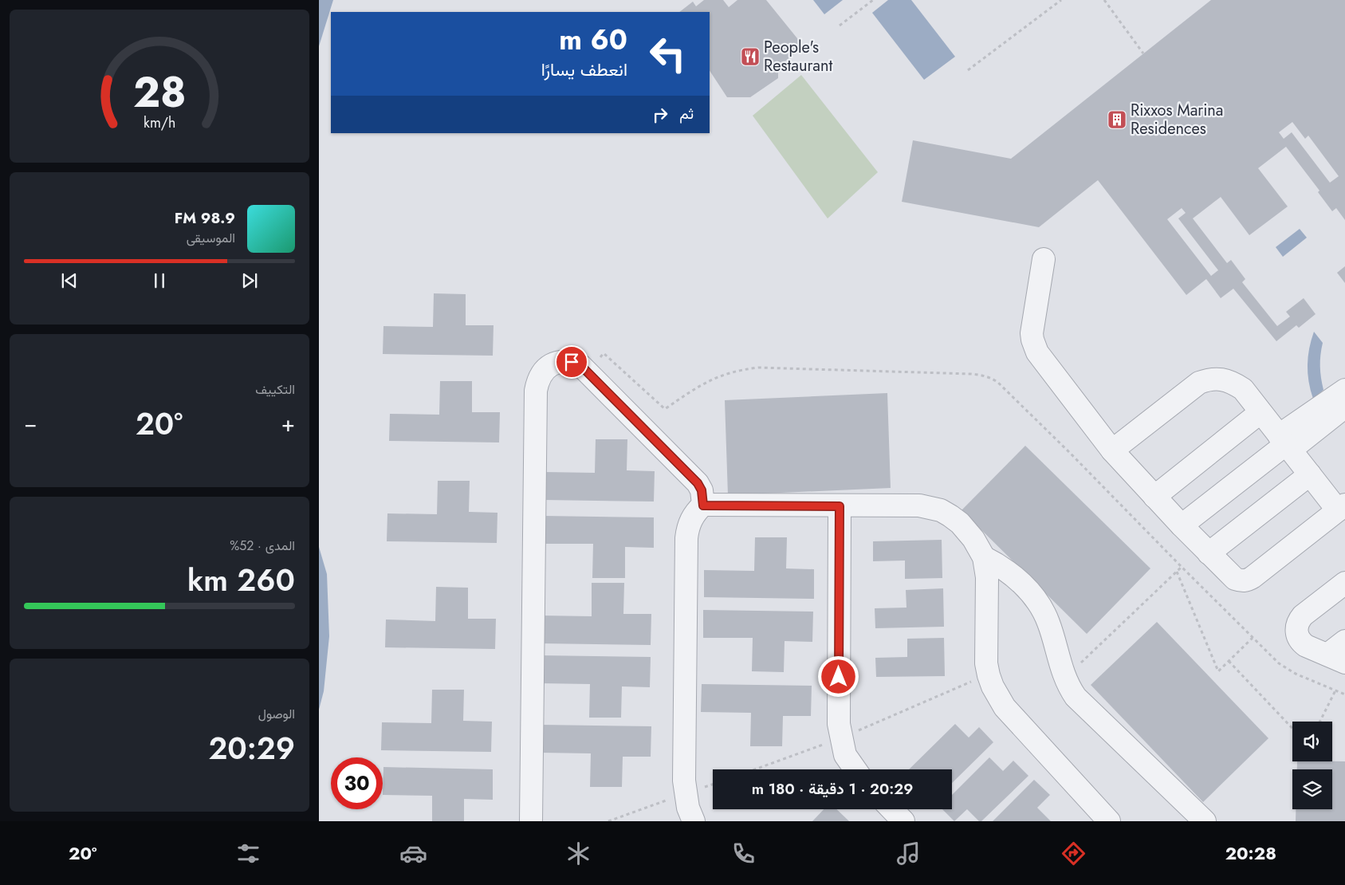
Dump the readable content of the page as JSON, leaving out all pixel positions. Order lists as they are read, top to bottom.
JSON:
{
  "places": {
    "restaurant": ["People's Restaurant"],
    "building": ["Rixxos Marina Residences"]
  },
  "page": {
    "turn": ["60 m", "انعطف يسارًا"],
    "then": "ثم",
    "song": ["98.9 FM", "الموسيقى"],
    "tile": [
      "التكييف",
      ["المدى · 52%", "260 km"],
      ["الوصول", "20:29"]
    ],
    "heat": ["−", "20°", "+"],
    "limit": "30",
    "trip": "20:29 · 1 دقيقة · 180 m",
    "tabs": ["20:28", "20°"],
    "gauge": ["28", "km/h"]
  }
}
